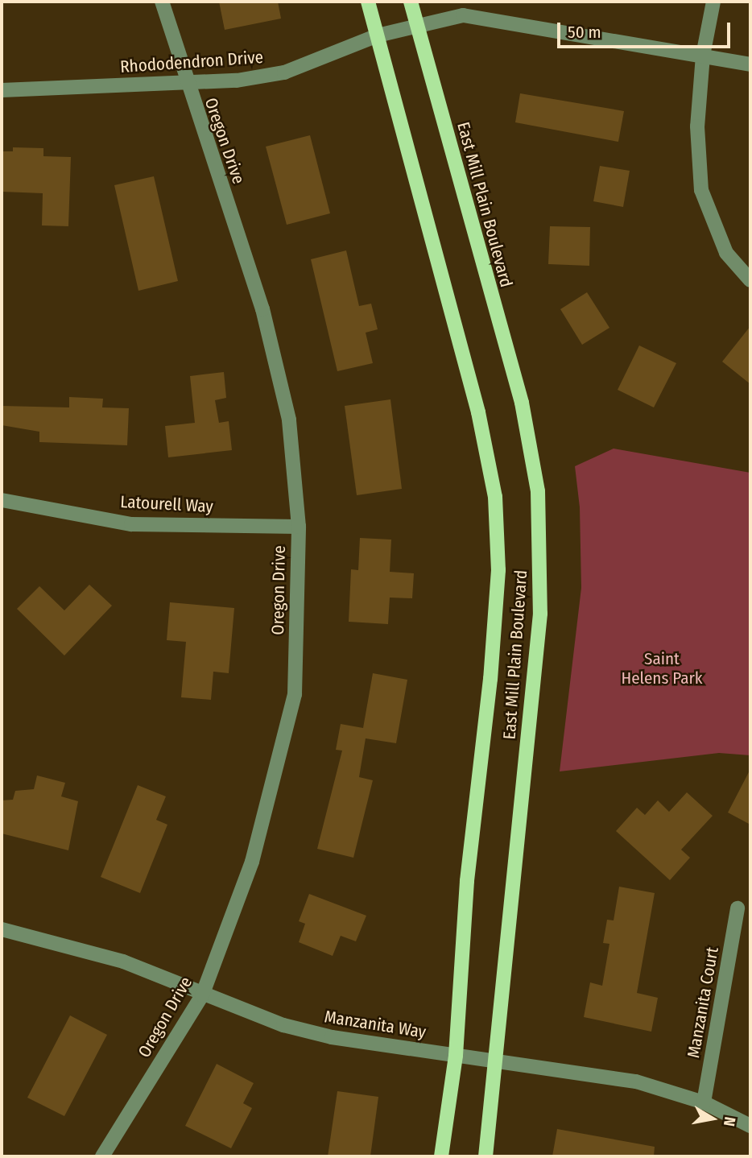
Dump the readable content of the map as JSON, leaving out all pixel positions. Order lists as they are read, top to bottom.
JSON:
{
  "streets": {
    "main road": ["East Mill Plain Boulevard"],
    "street": [
      "Rhododendron Drive",
      "Oregon Drive",
      "Latourell Way",
      "Manzanita Court",
      "Manzanita Way"
    ]
  },
  "crossings": [
    ["Rhododendron Drive", "Oregon Drive"],
    ["Rhododendron Drive", "East Mill Plain Boulevard"],
    ["Oregon Drive", "Latourell Way"],
    ["Oregon Drive", "Manzanita Way"],
    ["East Mill Plain Boulevard", "Manzanita Way"],
    ["Manzanita Court", "Manzanita Way"]
  ],
  "parks": ["Saint Helens Park"],
  "scale_bar": "50 m",
  "north": "right"
}
